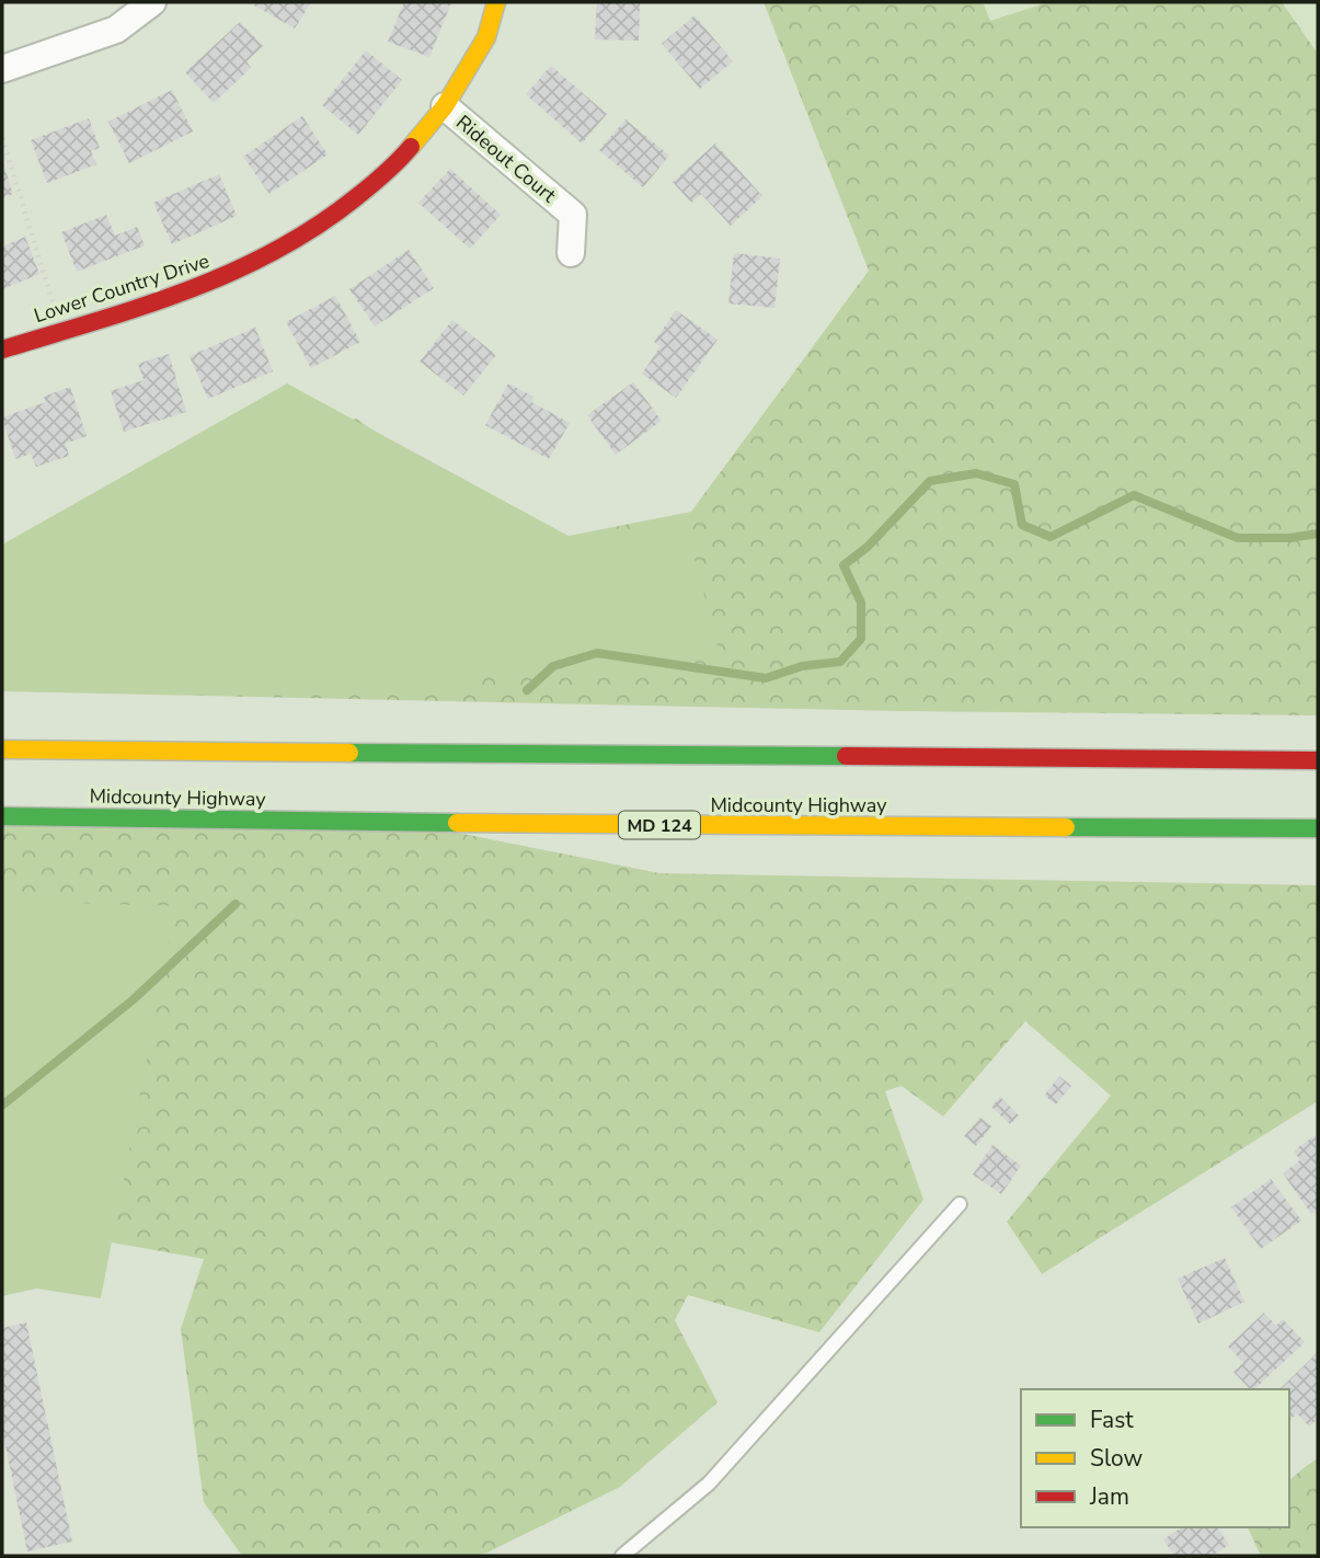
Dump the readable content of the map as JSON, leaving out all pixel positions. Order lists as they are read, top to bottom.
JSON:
{
  "streets": {
    "main road": ["Lower Country Drive", "Midcounty Highway", "MD 124"],
    "street": ["Rideout Court"]
  },
  "crossings": [
    ["Rideout Court", "Lower Country Drive"]
  ],
  "legend": ["Fast", "Slow", "Jam"]
}
